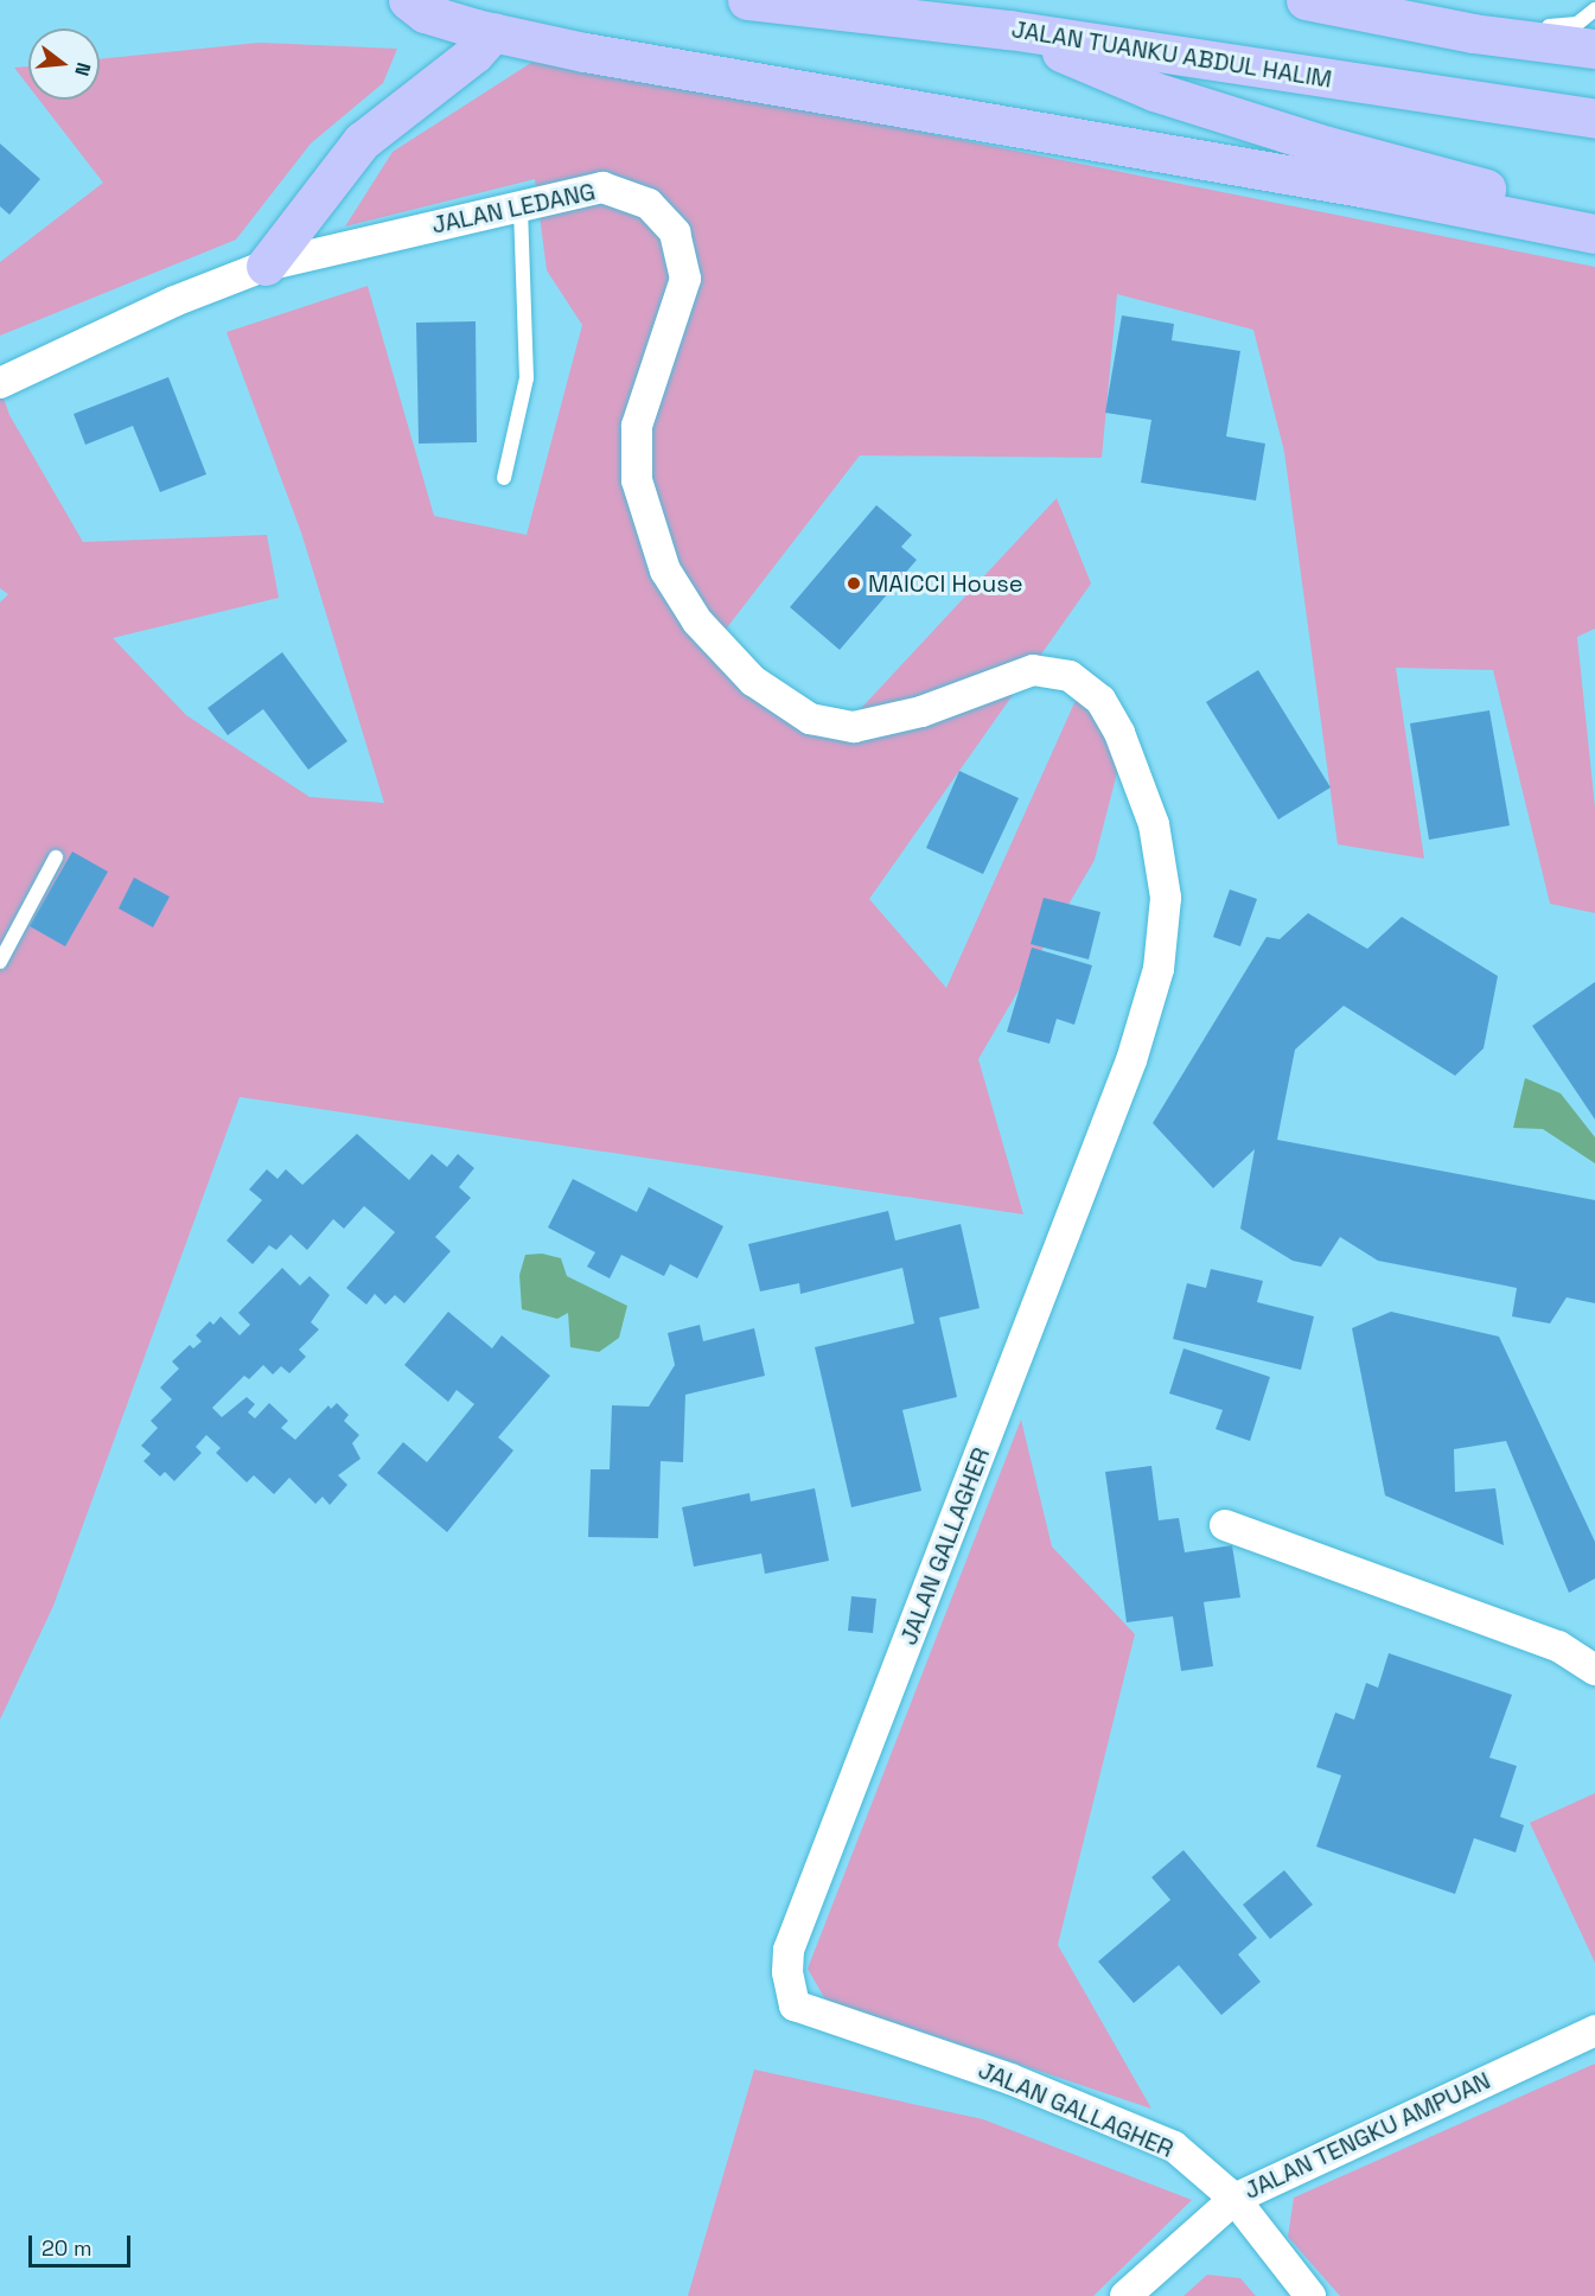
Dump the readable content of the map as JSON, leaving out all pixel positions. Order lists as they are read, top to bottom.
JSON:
{
  "streets": {
    "main road": ["JALAN TUANKU ABDUL HALIM"],
    "street": ["JALAN LEDANG", "JALAN GALLAGHER", "JALAN TENGKU AMPUAN"]
  },
  "crossings": [
    ["JALAN LEDANG", "JALAN GALLAGHER"],
    ["JALAN GALLAGHER", "JALAN TENGKU AMPUAN"]
  ],
  "places": ["MAICCI House"],
  "scale_bar": "20 m",
  "north": "right"
}
